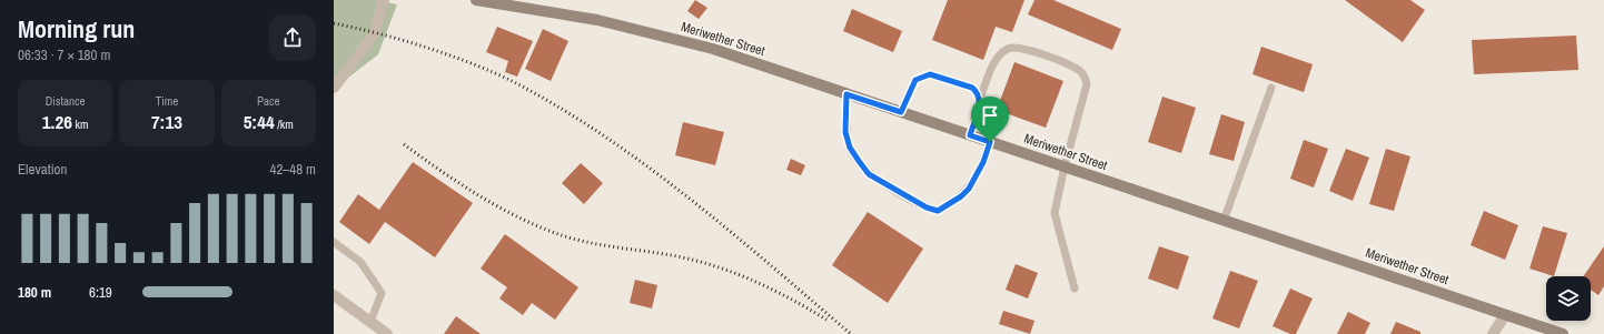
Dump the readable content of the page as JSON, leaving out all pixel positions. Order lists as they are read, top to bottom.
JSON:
{
  "streets": {
    "street": ["Meriwether Street"]
  },
  "page": {
    "heading": ["Morning run", "06:33 · 7 × 180 m"],
    "stats": [
      ["Distance", "1.26 km"],
      ["Time", "7:13"],
      ["Pace", "5:44 /km"]
    ],
    "chart": ["Elevation", "42–48 m"],
    "list": [
      {
        "name": "180 m",
        "note": "6:19"
      }
    ]
  }
}
